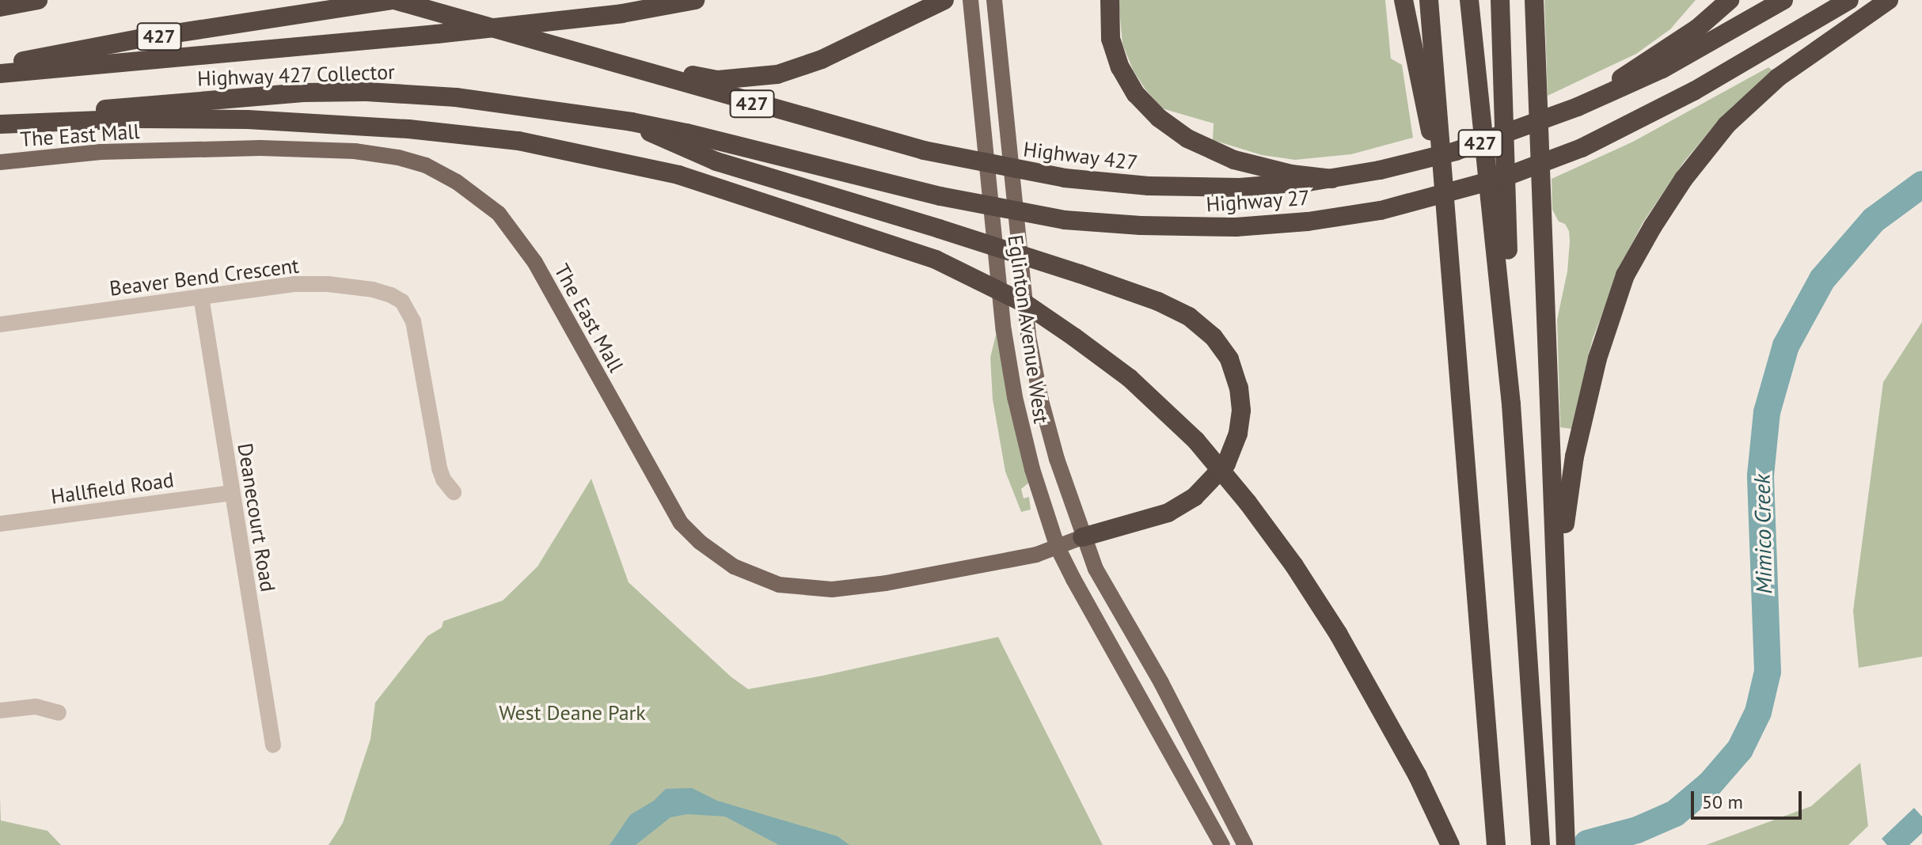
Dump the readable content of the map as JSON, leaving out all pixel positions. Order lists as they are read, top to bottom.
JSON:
{
  "streets": {
    "highway": [
      "427",
      "Highway 427 Collector",
      "Highway 427",
      "Highway 27"
    ],
    "main road": ["The East Mall", "Eglinton Avenue West"],
    "street": ["Beaver Bend Crescent", "Hallfield Road", "Deanecourt Road"]
  },
  "crossings": [
    ["427", "Highway 427"],
    ["Highway 427 Collector", "Highway 27"],
    ["The East Mall", "Eglinton Avenue West"],
    ["Beaver Bend Crescent", "Deanecourt Road"],
    ["Hallfield Road", "Deanecourt Road"]
  ],
  "water": ["Mimico Creek"],
  "parks": ["West Deane Park"],
  "scale_bar": "50 m"
}
